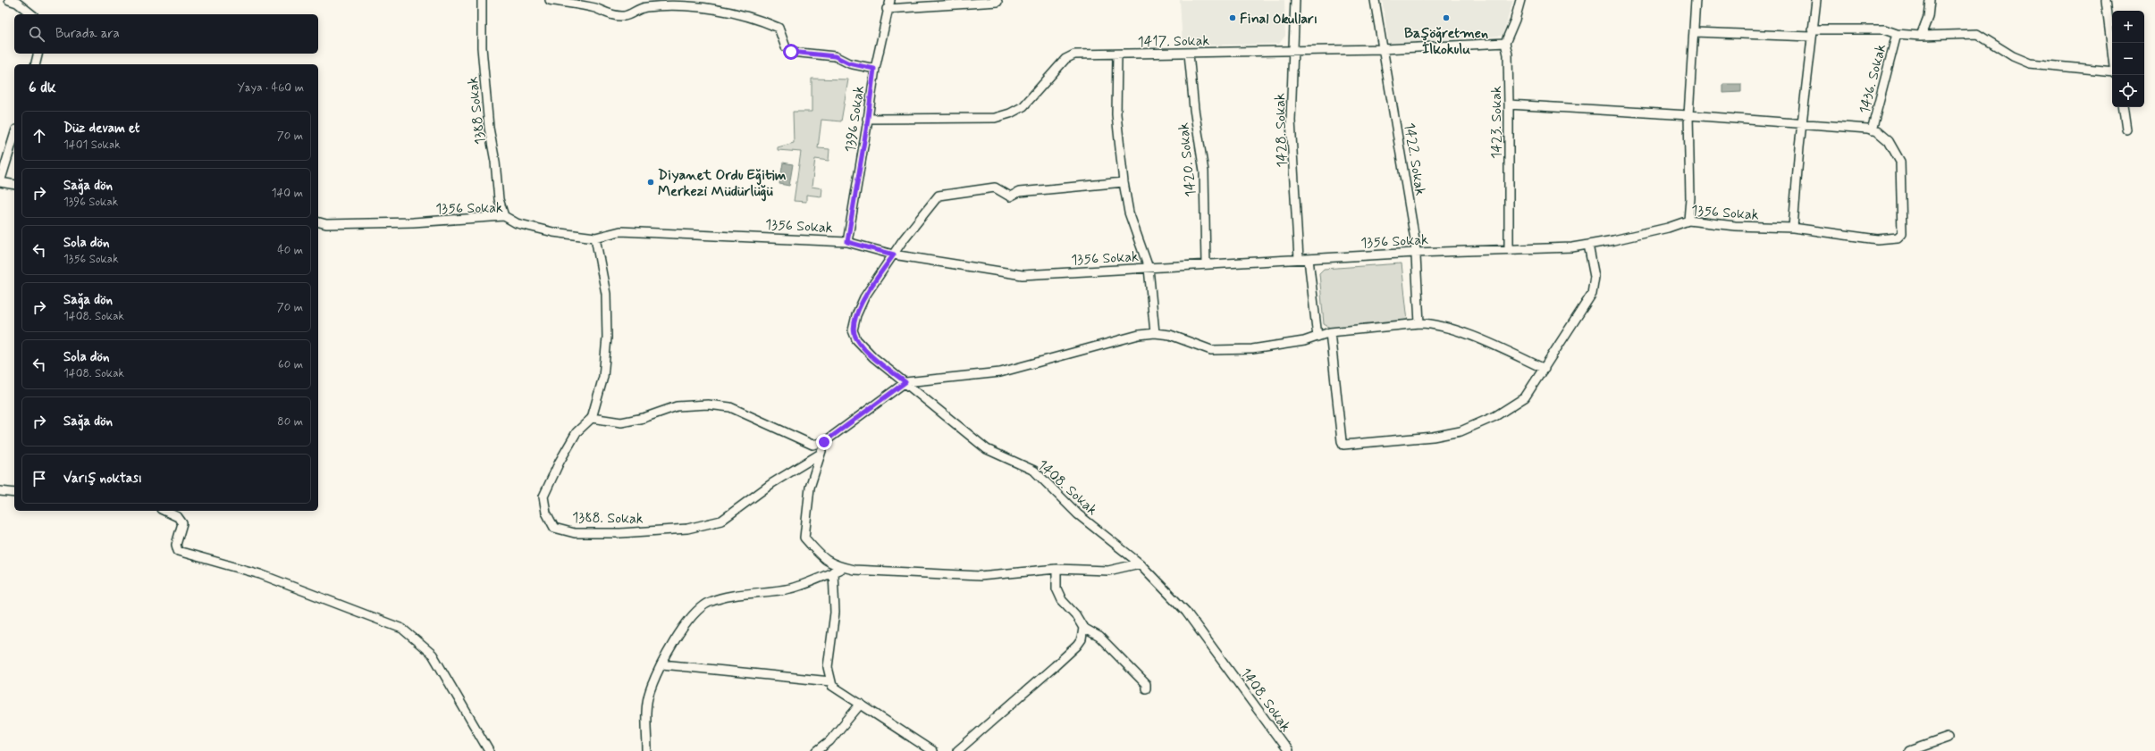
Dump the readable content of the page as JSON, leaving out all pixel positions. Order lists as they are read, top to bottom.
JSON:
{
  "streets": {
    "street": [
      "1417. Sokak",
      "1436. Sokak",
      "1388 Sokak",
      "1396 Sokak",
      "1423. Sokak",
      "1428. Sokak",
      "1422. Sokak",
      "1420. Sokak",
      "1356 Sokak",
      "1408. Sokak",
      "1388. Sokak"
    ]
  },
  "crossings": [
    ["1417. Sokak", "1396 Sokak"],
    ["1417. Sokak", "1423. Sokak"],
    ["1417. Sokak", "1428. Sokak"],
    ["1417. Sokak", "1422. Sokak"],
    ["1417. Sokak", "1420. Sokak"],
    ["1436. Sokak", "1356 Sokak"],
    ["1388 Sokak", "1356 Sokak"],
    ["1396 Sokak", "1356 Sokak"],
    ["1423. Sokak", "1356 Sokak"],
    ["1428. Sokak", "1356 Sokak"],
    ["1422. Sokak", "1356 Sokak"],
    ["1420. Sokak", "1356 Sokak"],
    ["1356 Sokak", "1408. Sokak"],
    ["1356 Sokak", "1388. Sokak"]
  ],
  "places": ["Final Okulları", "Başöğretmen İlkokulu", "Diyanet Ordu Eğitim Merkezi Müdürlüğü"],
  "page": {
    "map_buttons": ["+", "−"],
    "search": "Burada ara",
    "heading": ["6 dk", "Yaya · 460 m"],
    "list": [
      ["Düz devam et", "1401 Sokak", "70 m"],
      ["Sağa dön", "1396 Sokak", "140 m"],
      ["Sola dön", "1356 Sokak", "40 m"],
      ["Sağa dön", "1408. Sokak", "70 m"],
      ["Sola dön", "1408. Sokak", "60 m"],
      ["Sağa dön", "80 m"],
      "Varış noktası"
    ]
  }
}
